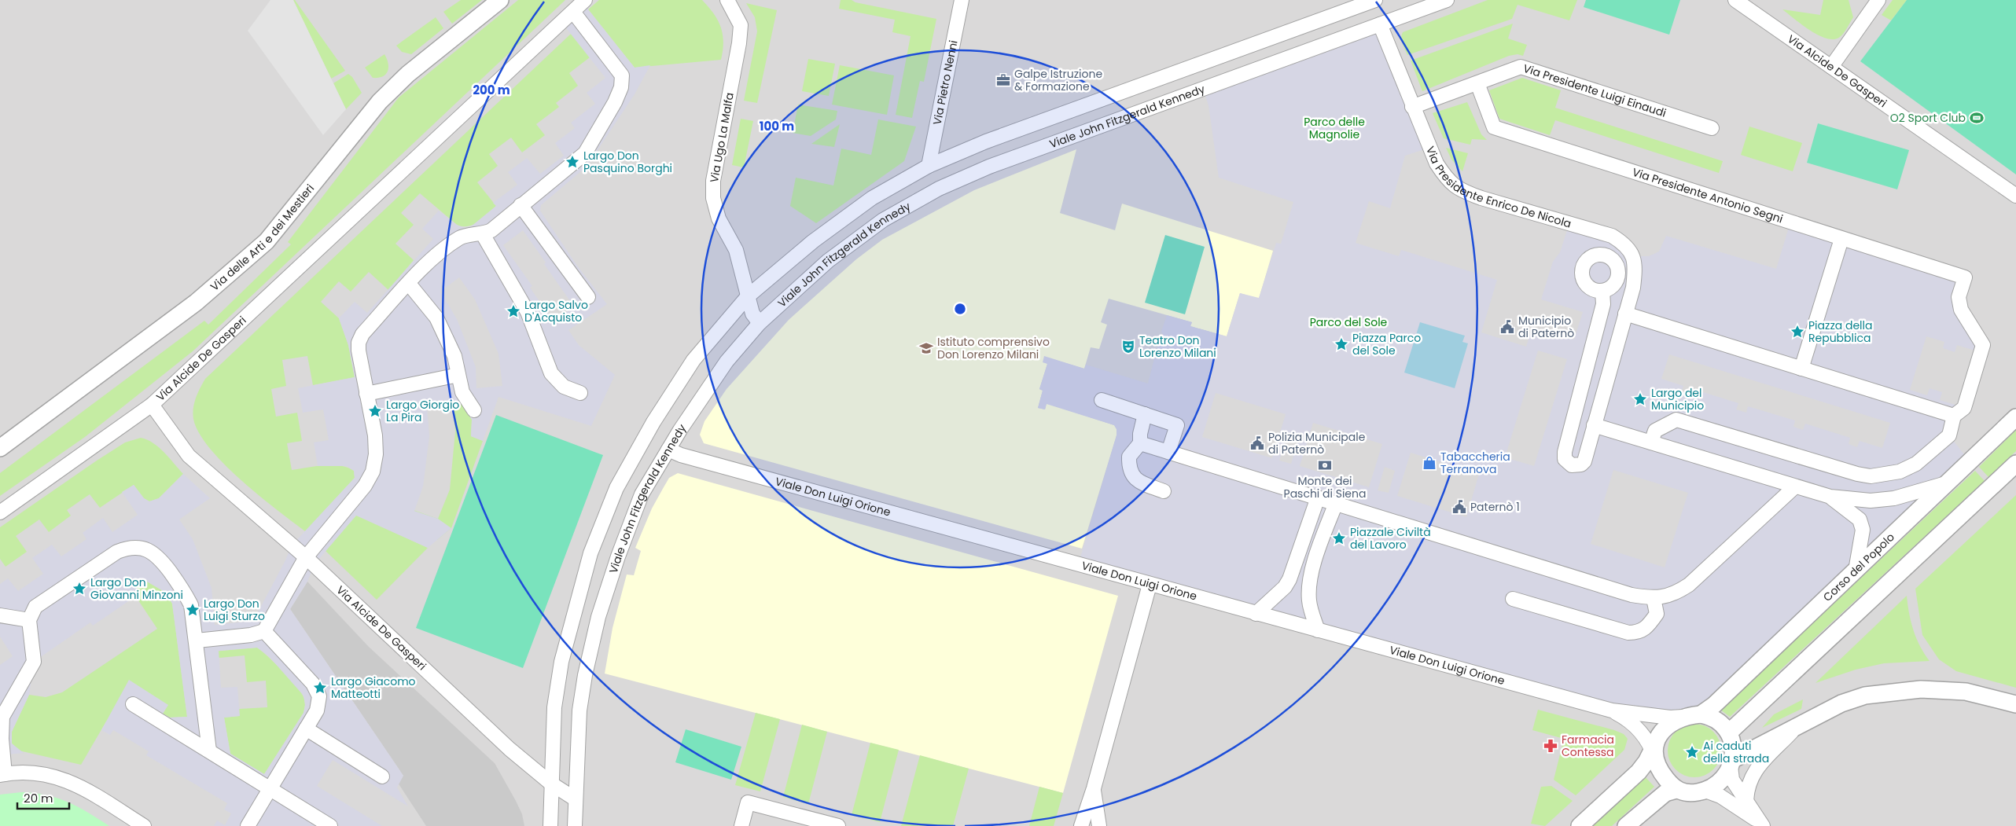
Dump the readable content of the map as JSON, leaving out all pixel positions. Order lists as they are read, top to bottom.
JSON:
{
  "streets": {
    "street": [
      "Via Alcide De Gasperi",
      "Via Pietro Nenni",
      "Via Presidente Luigi Einaudi",
      "Viale John Fitzgerald Kennedy",
      "Via Ugo La Malfa",
      "Via Presidente Enrico De Nicola",
      "Via Presidente Antonio Segni",
      "Via delle Arti e dei Mestieri",
      "Viale Don Luigi Orione",
      "Corso del Popolo"
    ]
  },
  "crossings": [
    ["Via Alcide De Gasperi", "Viale John Fitzgerald Kennedy"],
    ["Via Presidente Luigi Einaudi", "Via Presidente Enrico De Nicola"],
    ["Via Presidente Luigi Einaudi", "Via Presidente Antonio Segni"],
    ["Viale John Fitzgerald Kennedy", "Via Ugo La Malfa"],
    ["Viale John Fitzgerald Kennedy", "Via Presidente Enrico De Nicola"],
    ["Viale John Fitzgerald Kennedy", "Viale Don Luigi Orione"]
  ],
  "parks": ["Parco delle Magnolie", "Parco del Sole"],
  "places": {
    "office": ["Galpe Istruzione & Formazione"],
    "sports": ["O2 Sport Club"],
    "place": [
      "Largo Don Pasquino Borghi",
      "Largo Salvo D'Acquisto",
      "Piazza della Repubblica",
      "Piazza Parco del Sole",
      "Largo del Municipio",
      "Largo Giorgio La Pira",
      "Piazzale Civiltà del Lavoro",
      "Largo Don Giovanni Minzoni",
      "Largo Don Luigi Sturzo",
      "Largo Giacomo Matteotti",
      "Ai caduti della strada"
    ],
    "public building": ["Municipio di Paternò", "Polizia Municipale di Paternò", "Paternò 1"],
    "theatre": ["Teatro Don Lorenzo Milani"],
    "school or university": ["Istituto comprensivo Don Lorenzo Milani"],
    "shop": ["Tabaccheria Terranova"],
    "bank": ["Monte dei Paschi di Siena"],
    "pharmacy": ["Farmacia Contessa"]
  },
  "scale_bar": "20 m",
  "rings": ["200 m", "100 m"]
}
